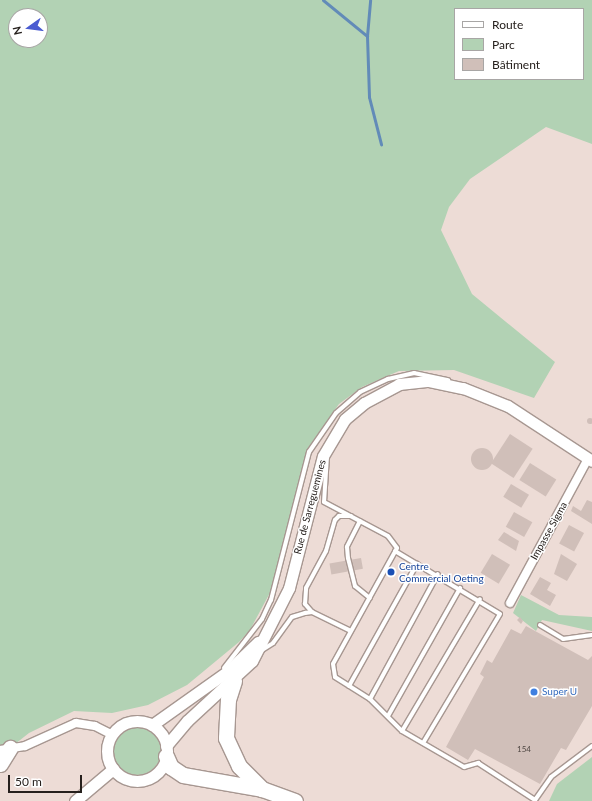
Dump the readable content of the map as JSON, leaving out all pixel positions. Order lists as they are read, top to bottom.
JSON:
{
  "streets": {
    "main road": ["Rue de Sarreguemines"],
    "street": ["Impasse Sigma"]
  },
  "crossings": [
    ["Rue de Sarreguemines", "Impasse Sigma"]
  ],
  "places": ["Centre Commercial Oeting", "Super U"],
  "house_numbers": ["154"],
  "legend": ["Route", "Parc", "Bâtiment"],
  "scale_bar": "50 m",
  "north": "left"
}
